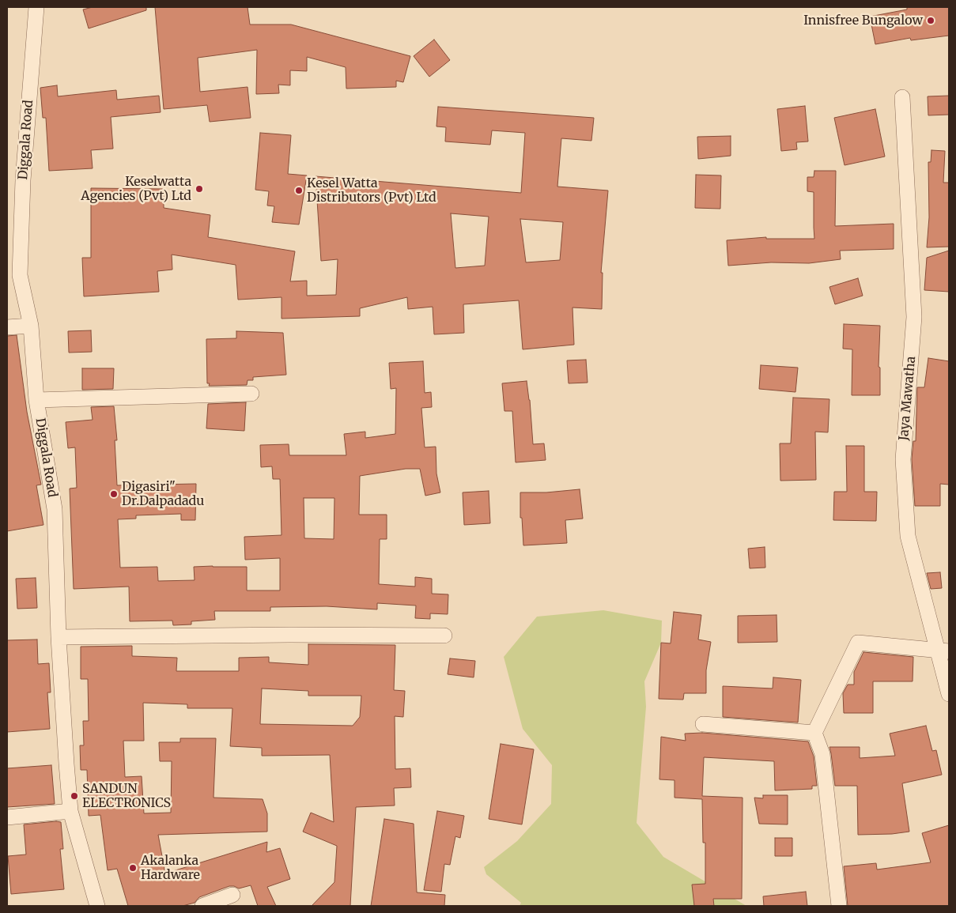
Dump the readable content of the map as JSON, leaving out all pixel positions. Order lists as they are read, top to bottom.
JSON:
{
  "streets": {
    "street": ["Diggala Road", "Jaya Mawatha"]
  },
  "places": [
    "Innisfree Bungalow",
    "Keselwatta Agencies (Pvt) Ltd",
    "Kesel Watta Distributors (Pvt) Ltd",
    "Digasiri\" Dr.Dalpadadu",
    "SANDUN ELECTRONICS",
    "Akalanka Hardware"
  ]
}
